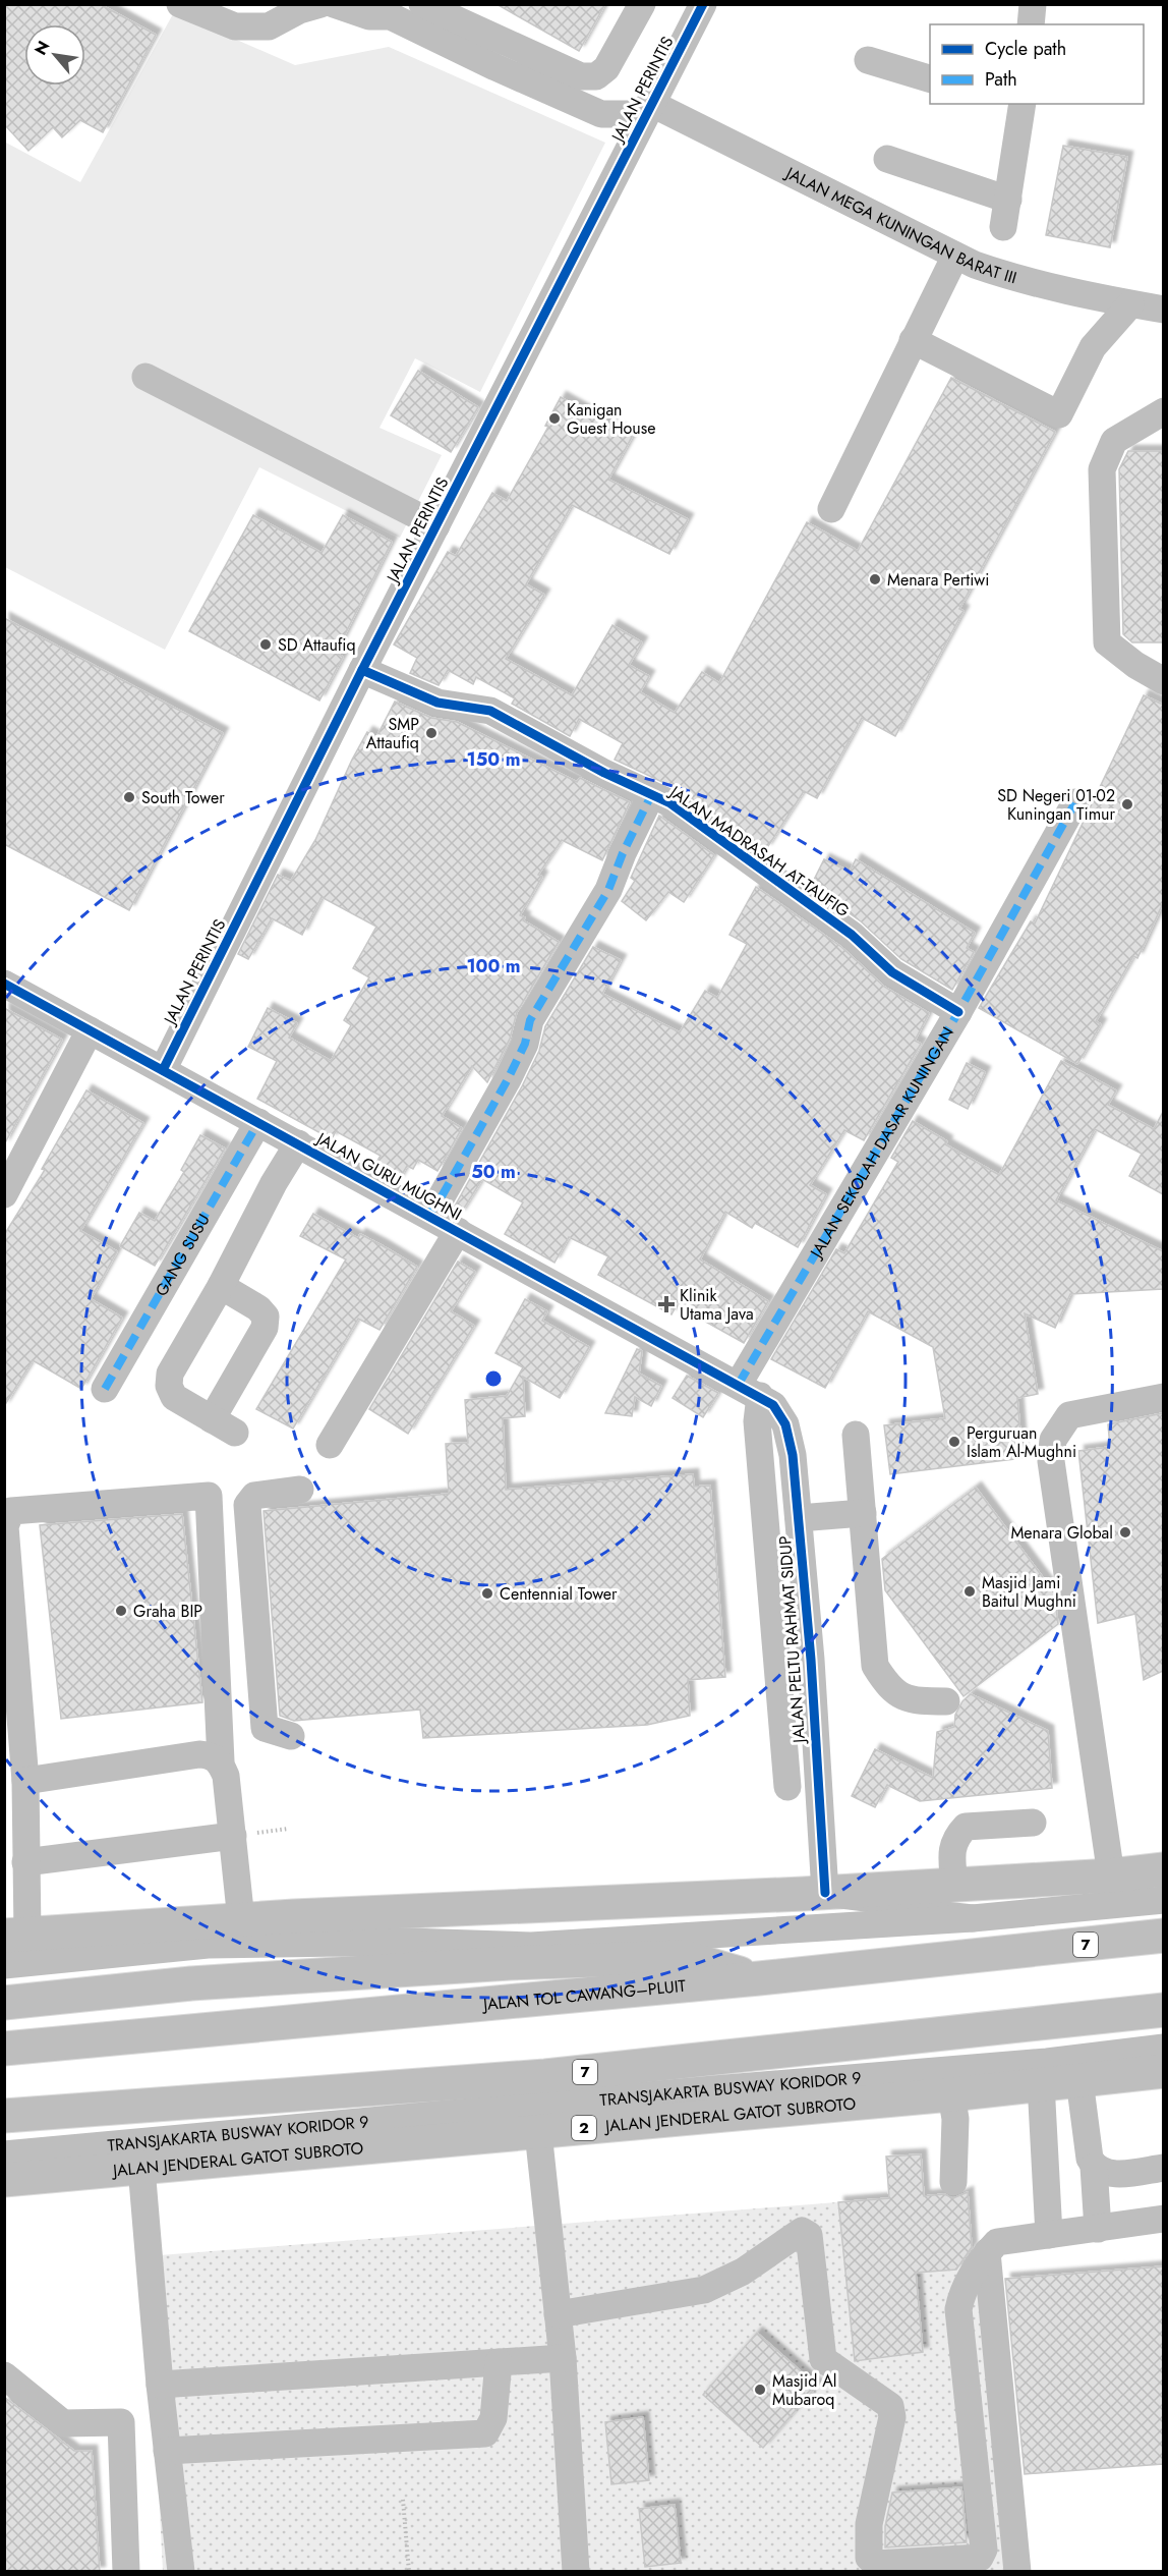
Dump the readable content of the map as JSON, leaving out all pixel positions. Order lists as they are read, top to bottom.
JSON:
{
  "streets": {
    "highway": [
      "7",
      "JALAN TOL CAWANG–PLUIT",
      "JALAN JENDERAL GATOT SUBROTO",
      "2"
    ],
    "street": [
      "JALAN PERINTIS",
      "JALAN MEGA KUNINGAN BARAT III",
      "JALAN MADRASAH AT-TAUFIG",
      "JALAN SEKOLAH DASAR KUNINGAN",
      "JALAN GURU MUGHNI",
      "GANG SUSU",
      "JALAN PELTU RAHMAT SIDUP",
      "TRANSJAKARTA BUSWAY KORIDOR 9"
    ]
  },
  "crossings": [
    ["JALAN PERINTIS", "JALAN MEGA KUNINGAN BARAT III"],
    ["JALAN PERINTIS", "JALAN MADRASAH AT-TAUFIG"],
    ["JALAN PERINTIS", "JALAN GURU MUGHNI"],
    ["JALAN MADRASAH AT-TAUFIG", "JALAN SEKOLAH DASAR KUNINGAN"],
    ["JALAN SEKOLAH DASAR KUNINGAN", "JALAN GURU MUGHNI"],
    ["JALAN SEKOLAH DASAR KUNINGAN", "JALAN PELTU RAHMAT SIDUP"],
    ["JALAN GURU MUGHNI", "GANG SUSU"],
    ["JALAN GURU MUGHNI", "JALAN PELTU RAHMAT SIDUP"]
  ],
  "places": {
    "other": [
      "Kanigan Guest House",
      "Menara Pertiwi",
      "SD Attaufiq",
      "SMP Attaufiq",
      "South Tower",
      "SD Negeri 01-02 Kuningan Timur",
      "Perguruan Islam Al-Mughni",
      "Menara Global",
      "Masjid Jami Baitul Mughni",
      "Centennial Tower",
      "Graha BIP",
      "Masjid Al Mubaroq"
    ],
    "health": ["Klinik Utama Java"]
  },
  "legend": ["Cycle path", "Path"],
  "north": "top left",
  "rings": ["150 m", "100 m", "50 m"]
}
